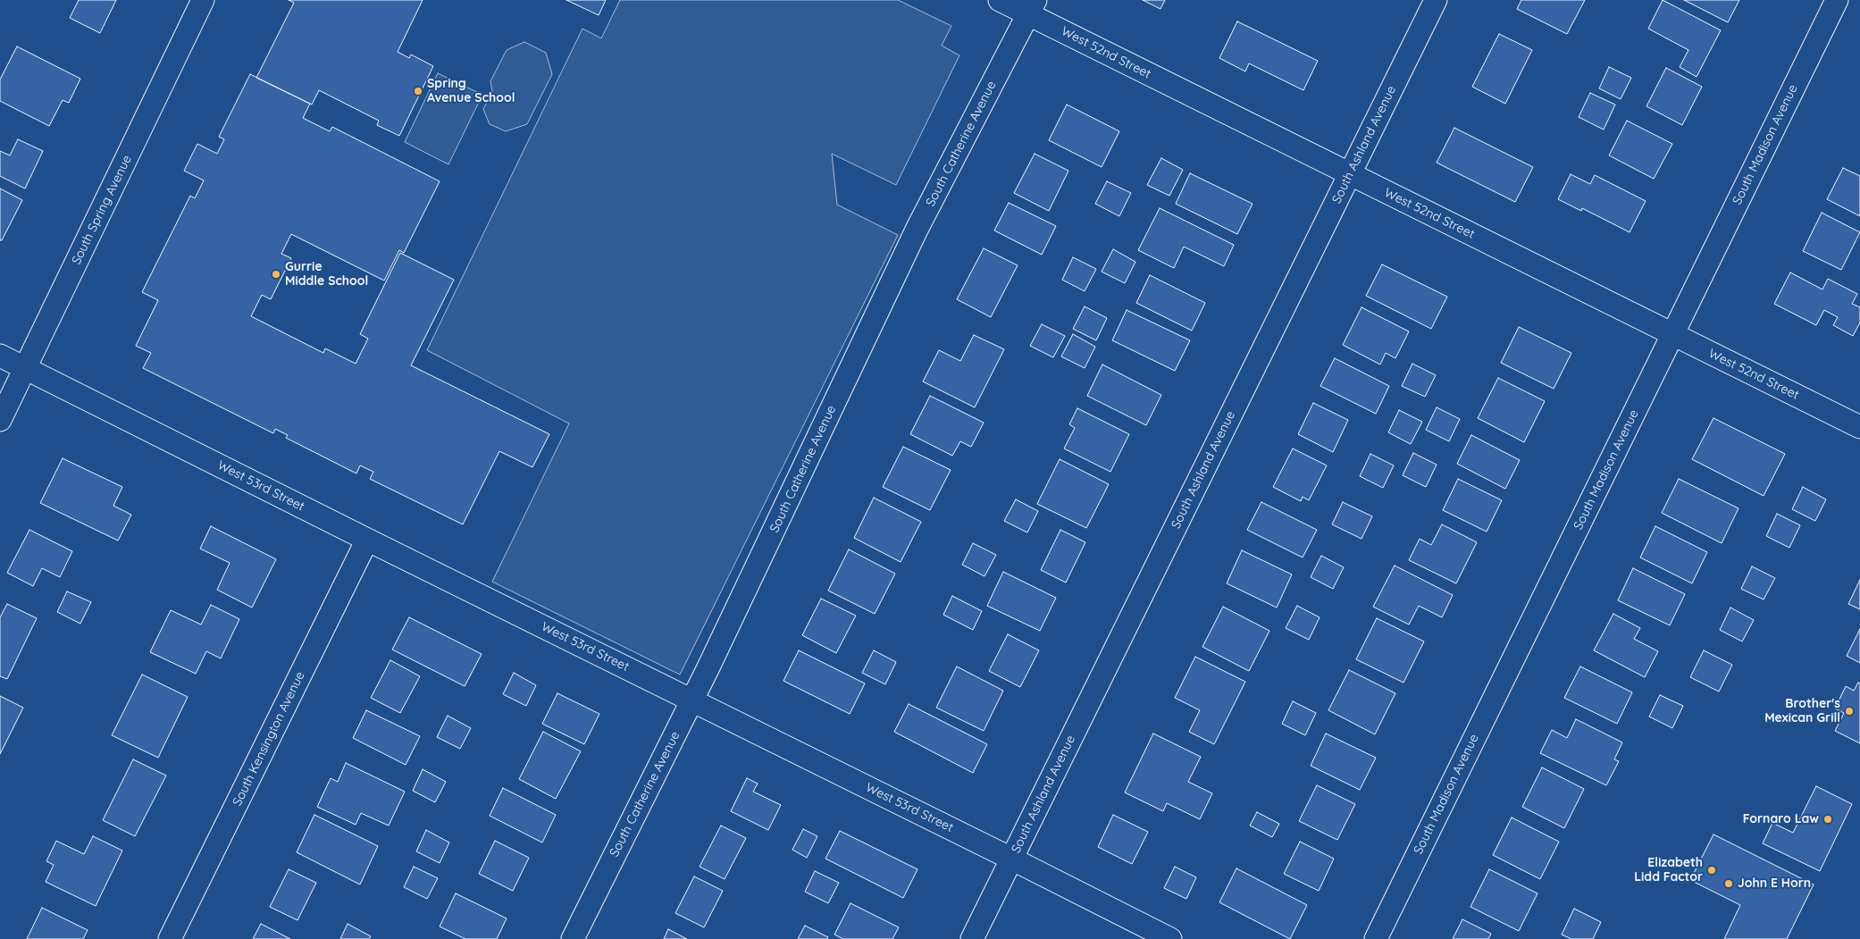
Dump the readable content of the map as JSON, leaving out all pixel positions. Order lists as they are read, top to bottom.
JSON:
{
  "streets": {
    "street": [
      "West 52nd Street",
      "South Catherine Avenue",
      "South Ashland Avenue",
      "South Madison Avenue",
      "South Spring Avenue",
      "West 53rd Street",
      "South Kensington Avenue"
    ]
  },
  "crossings": [
    ["West 52nd Street", "South Catherine Avenue"],
    ["West 52nd Street", "South Ashland Avenue"],
    ["West 52nd Street", "South Madison Avenue"],
    ["South Catherine Avenue", "West 53rd Street"],
    ["South Ashland Avenue", "West 53rd Street"],
    ["South Spring Avenue", "West 53rd Street"],
    ["West 53rd Street", "South Kensington Avenue"]
  ],
  "places": [
    "Spring Avenue School",
    "Gurrie Middle School",
    "Brother's Mexican Grill",
    "Fornaro Law",
    "Elizabeth Lidd Factor",
    "John E Horn"
  ]
}
